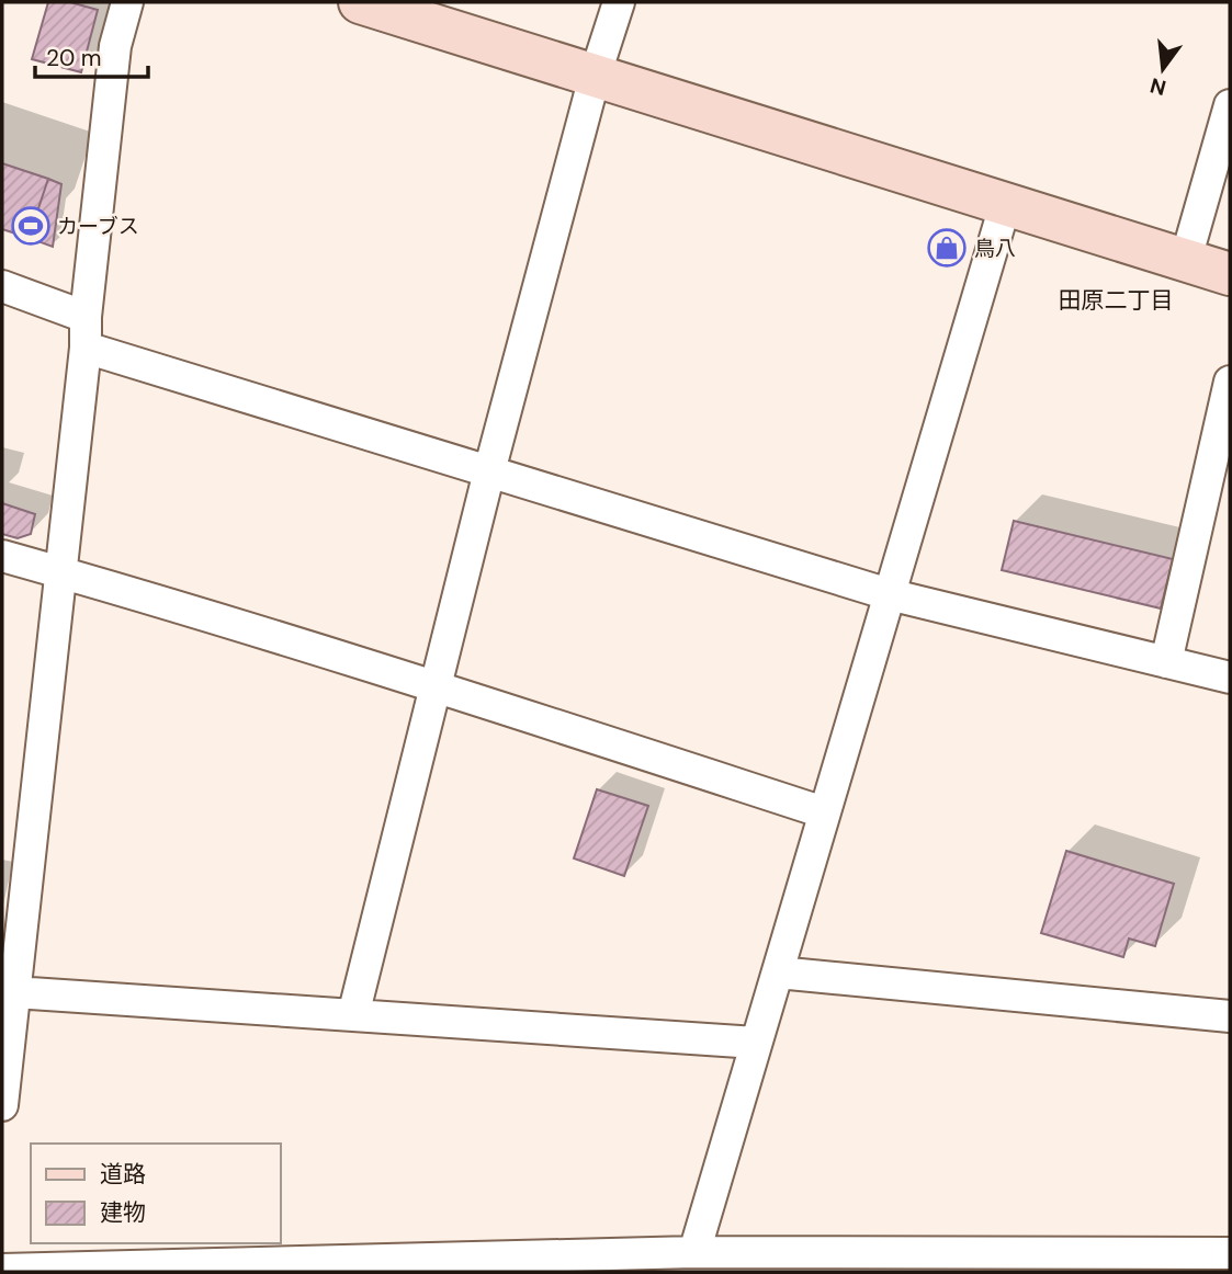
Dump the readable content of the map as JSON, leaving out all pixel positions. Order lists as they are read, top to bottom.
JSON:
{
  "districts": ["田原二丁目"],
  "places": {
    "sports": ["カーブス"],
    "shop": ["鳥八"]
  },
  "legend": ["道路", "建物"],
  "scale_bar": "20 m",
  "north": "bottom"
}
